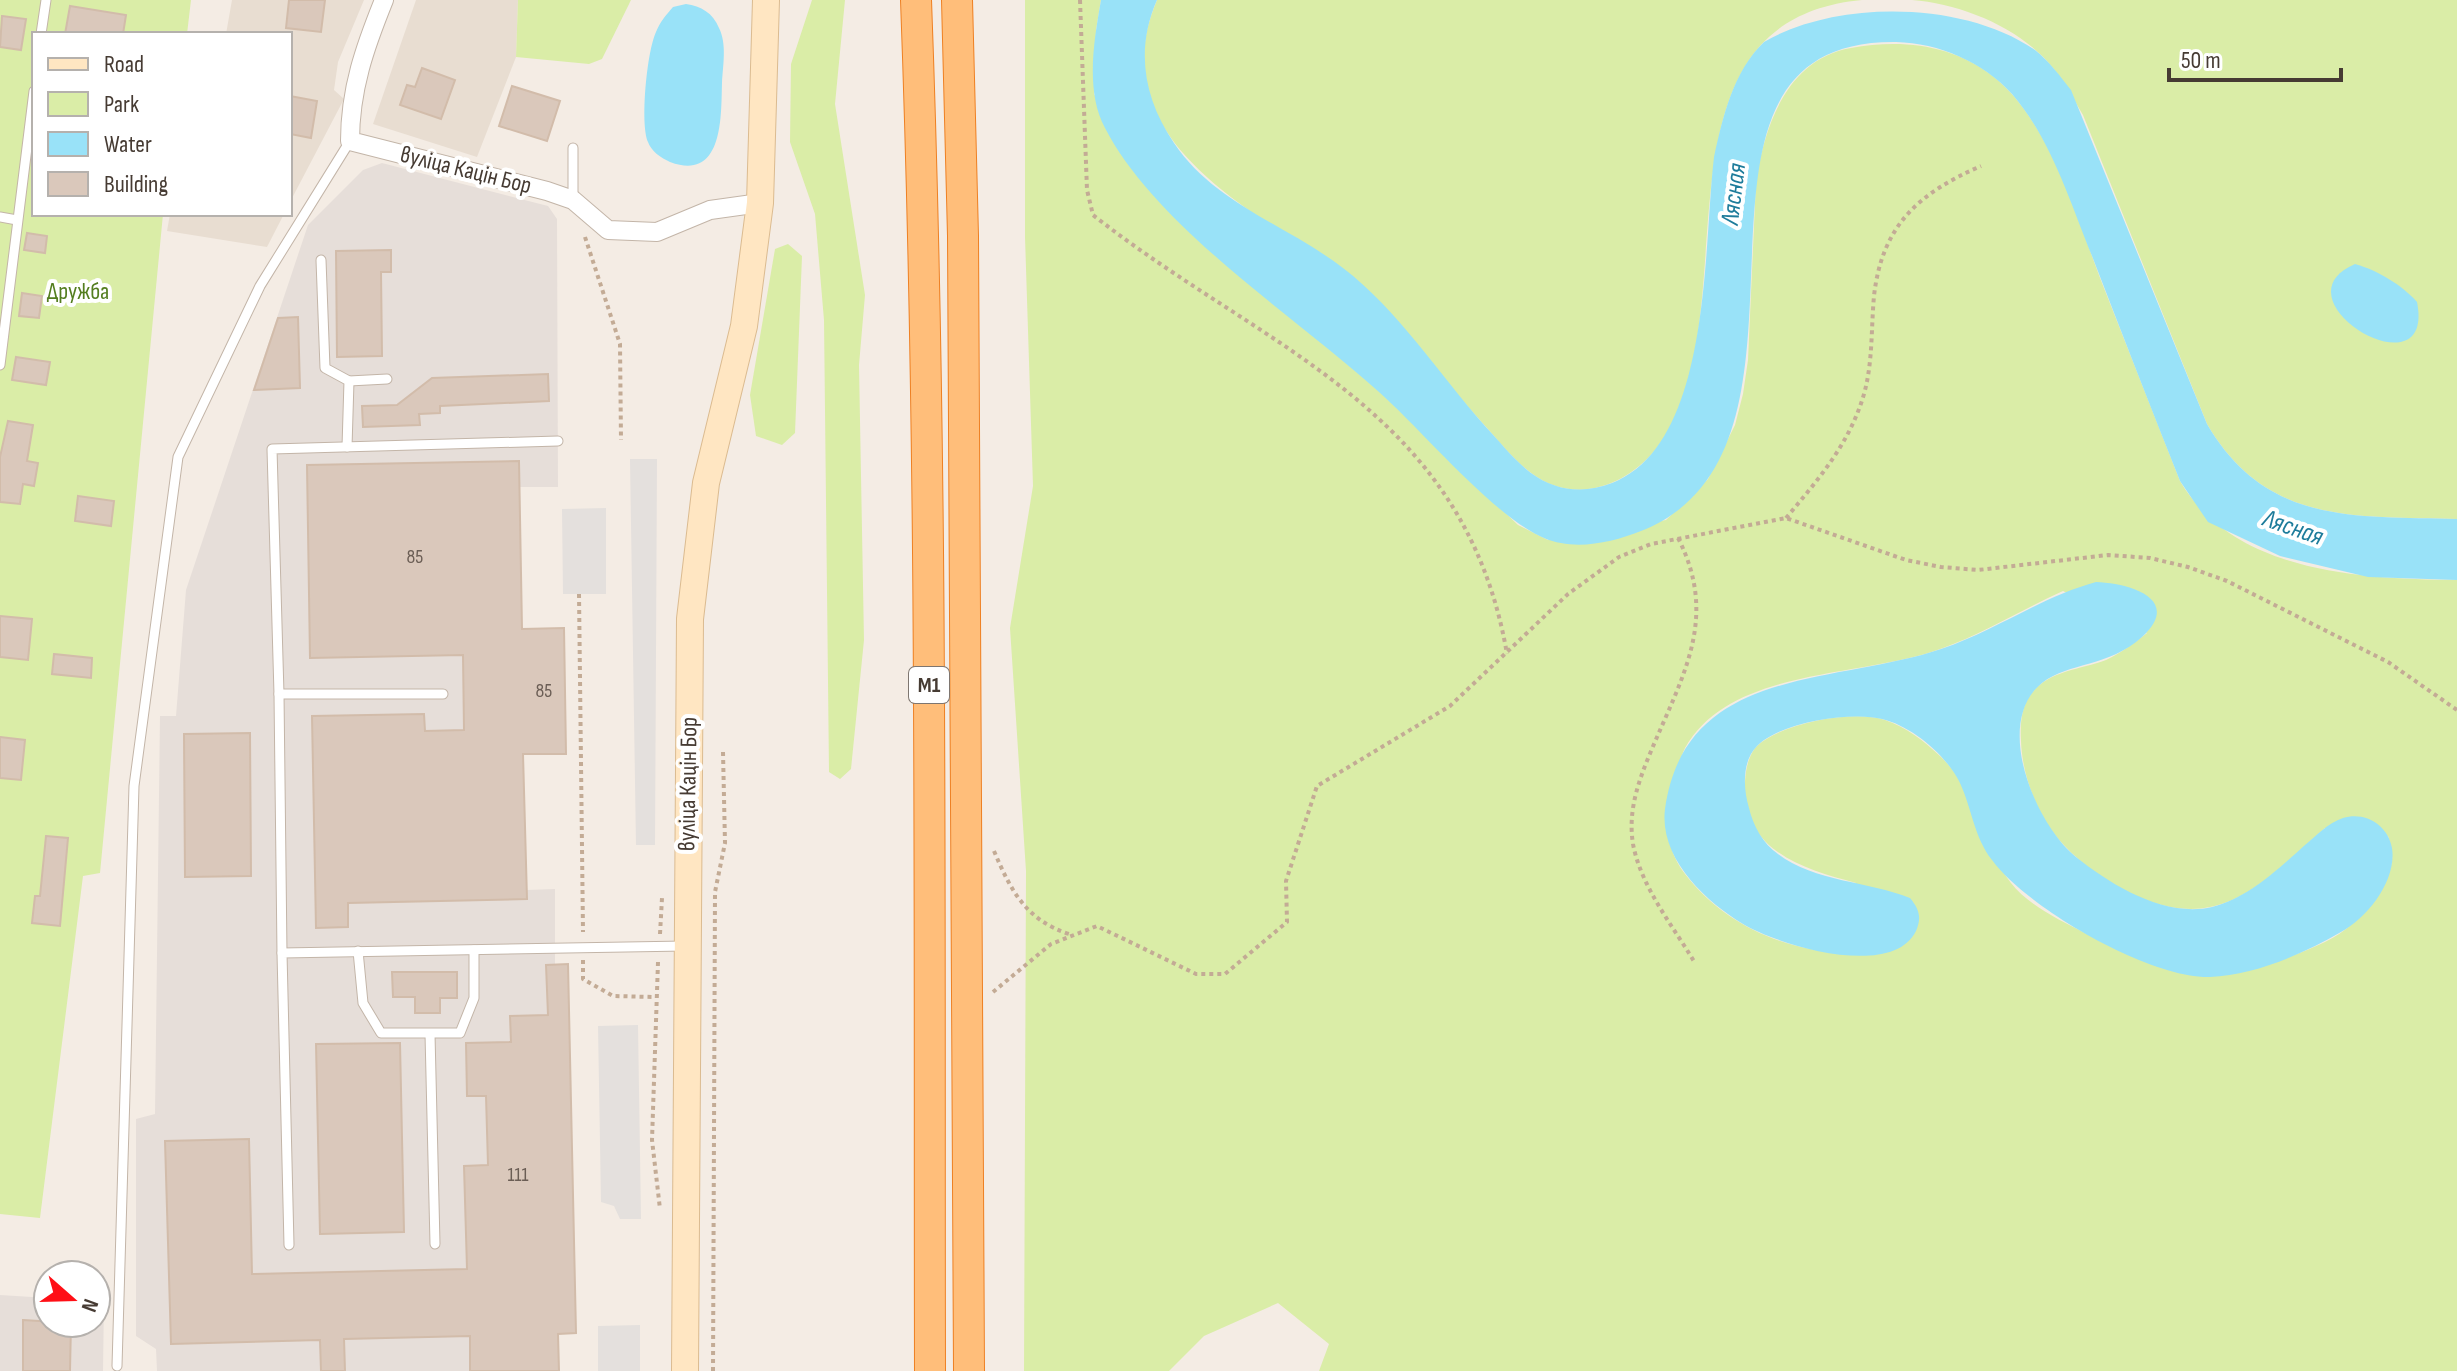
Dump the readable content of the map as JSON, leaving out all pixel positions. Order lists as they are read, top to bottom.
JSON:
{
  "streets": {
    "highway": ["М1"],
    "main road": ["вуліца Кацін Бор"]
  },
  "water": ["Лясная"],
  "parks": ["Дружба"],
  "house_numbers": ["85", "85", "111"],
  "legend": [
    "Road",
    "Park",
    "Water",
    "Building"
  ],
  "scale_bar": "50 m",
  "north": "right"
}
